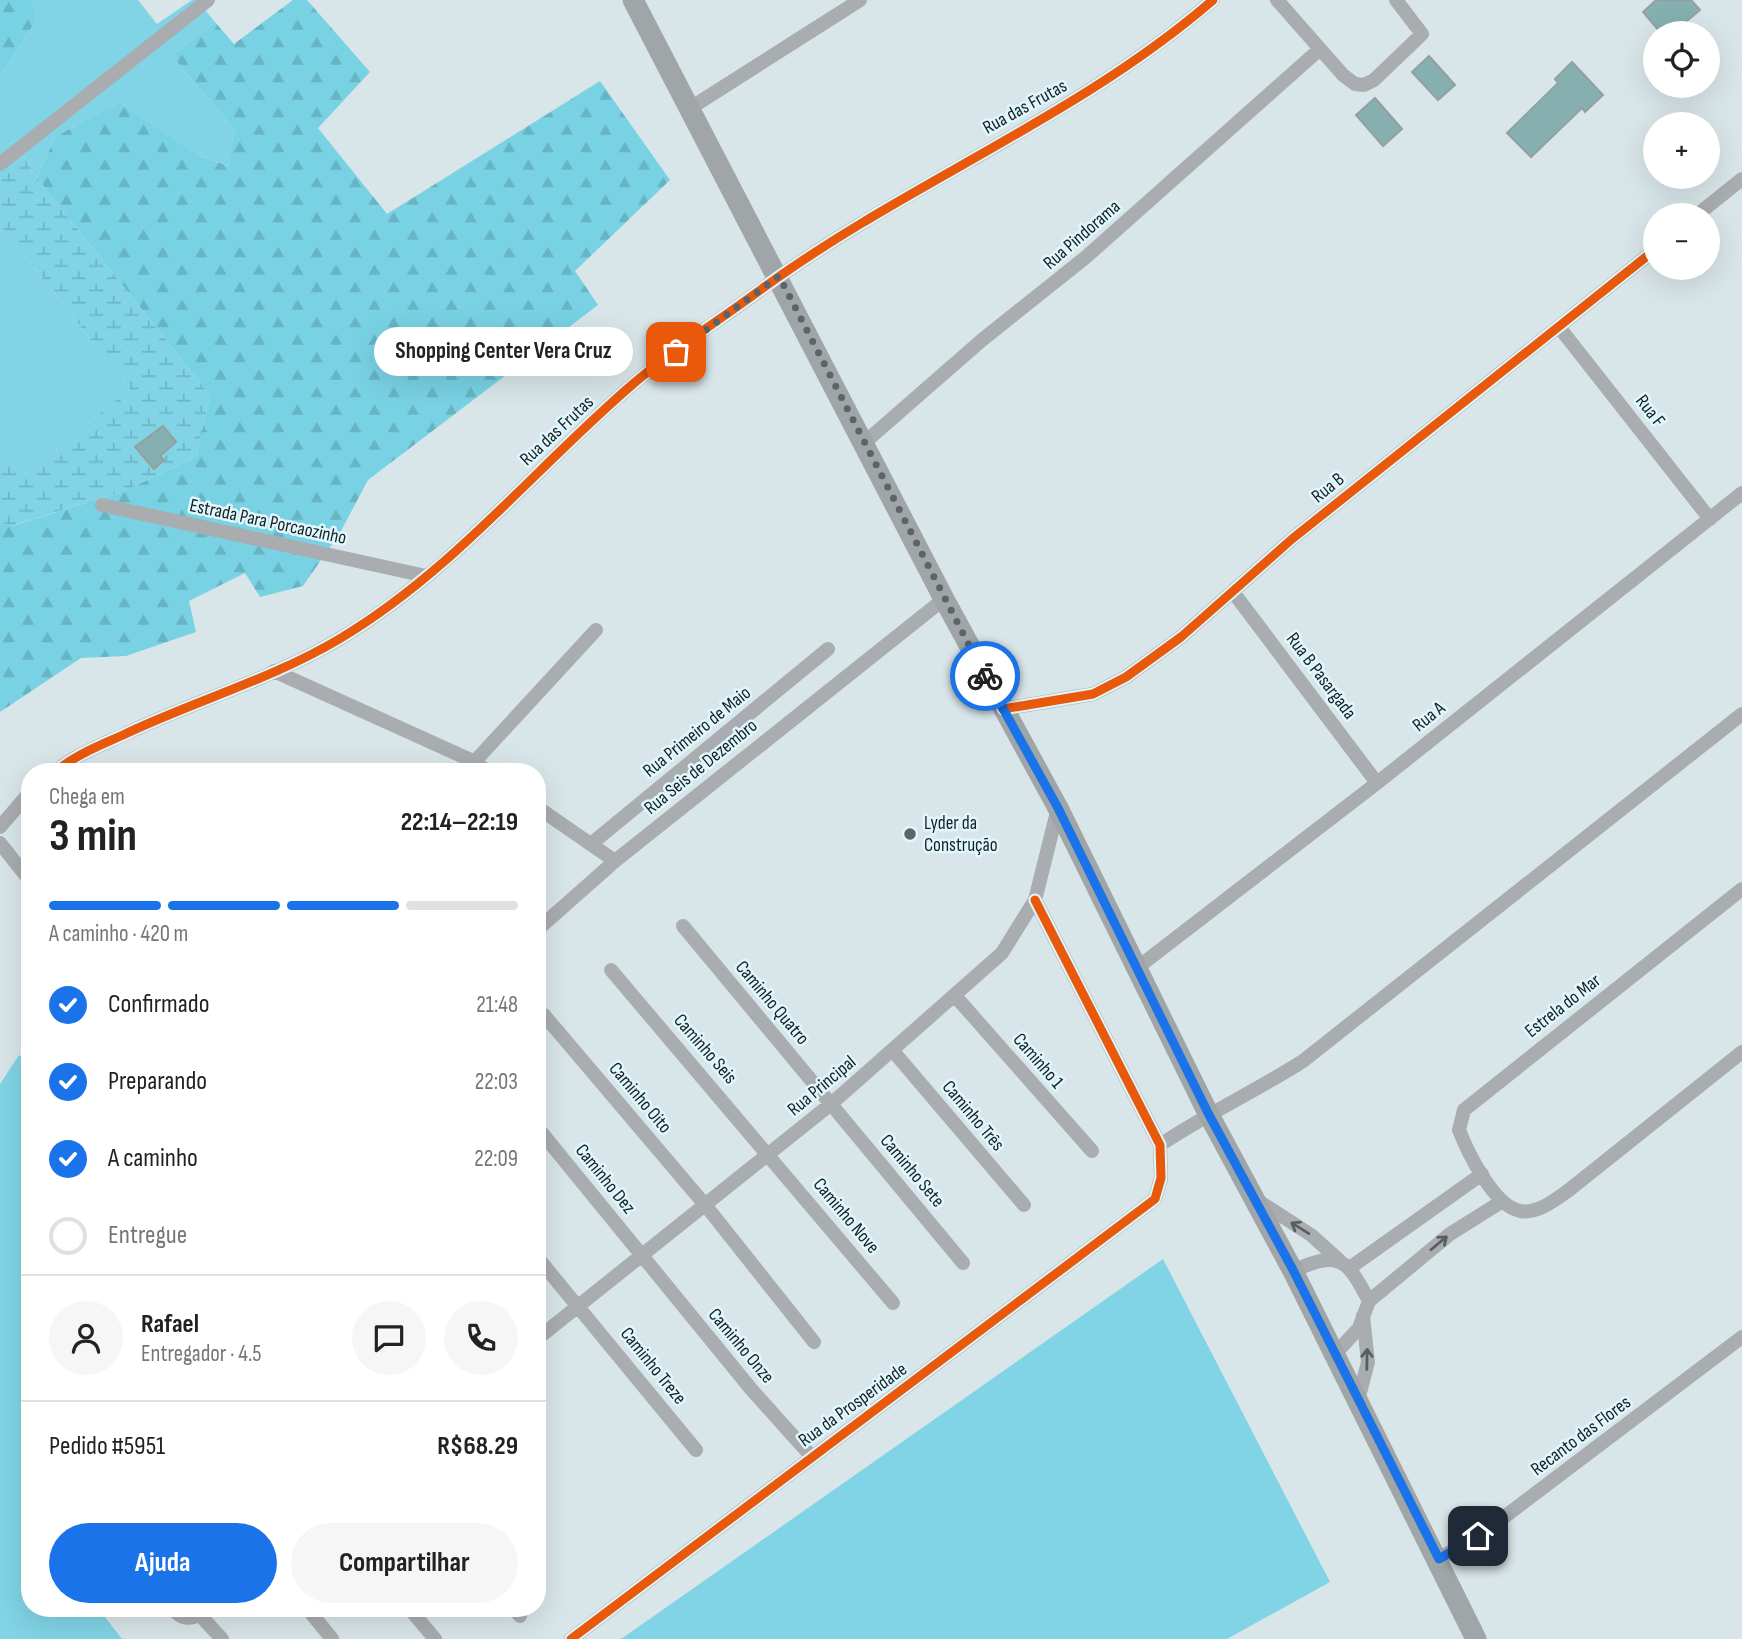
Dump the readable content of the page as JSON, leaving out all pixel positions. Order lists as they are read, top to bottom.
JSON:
{
  "streets": {
    "street": [
      "Rua das Frutas",
      "Rua Pindorama",
      "Rua F",
      "Rua B",
      "Estrada Para Porcaozinho",
      "Rua B Pasargada",
      "Rua A",
      "Rua Primeiro de Maio",
      "Rua Seis de Dezembro",
      "Caminho Quatro",
      "Estrela do Mar",
      "Caminho Seis",
      "Caminho 1",
      "Rua Principal",
      "Caminho Oito",
      "Caminho Três",
      "Caminho Sete",
      "Caminho Dez",
      "Caminho Nove",
      "Caminho Onze",
      "Caminho Treze",
      "Rua da Prosperidade",
      "Recanto das Flores"
    ]
  },
  "crossings": [
    ["Rua das Frutas", "Estrada Para Porcaozinho"],
    ["Rua F", "Rua B"],
    ["Rua F", "Rua A"],
    ["Rua B", "Rua B Pasargada"],
    ["Rua B Pasargada", "Rua A"],
    ["Caminho Quatro", "Rua Principal"],
    ["Caminho Quatro", "Caminho Sete"],
    ["Caminho Seis", "Rua Principal"],
    ["Caminho Seis", "Caminho Nove"],
    ["Caminho 1", "Rua Principal"],
    ["Rua Principal", "Caminho Oito"],
    ["Rua Principal", "Caminho Três"],
    ["Rua Principal", "Caminho Sete"],
    ["Rua Principal", "Caminho Dez"],
    ["Rua Principal", "Caminho Nove"],
    ["Rua Principal", "Caminho Onze"],
    ["Rua Principal", "Caminho Treze"],
    ["Caminho Dez", "Caminho Onze"],
    ["Caminho Onze", "Rua da Prosperidade"]
  ],
  "places": ["Shopping Center Vera Cruz", "Lyder da Construção"],
  "page": {
    "map_buttons": ["+", "−"],
    "bubble": "Shopping Center Vera Cruz",
    "heading": ["3 min", "Chega em", "22:14–22:19"],
    "panel": [
      "Rafael",
      "Entregador · 4.5",
      "Pedido #5951",
      "R$68.29"
    ],
    "bar": "A caminho · 420 m",
    "list": [
      ["Confirmado", "21:48"],
      ["Preparando", "22:03"],
      ["A caminho", "22:09"],
      "Entregue"
    ],
    "buttons": ["Ajuda", "Compartilhar"]
  }
}
